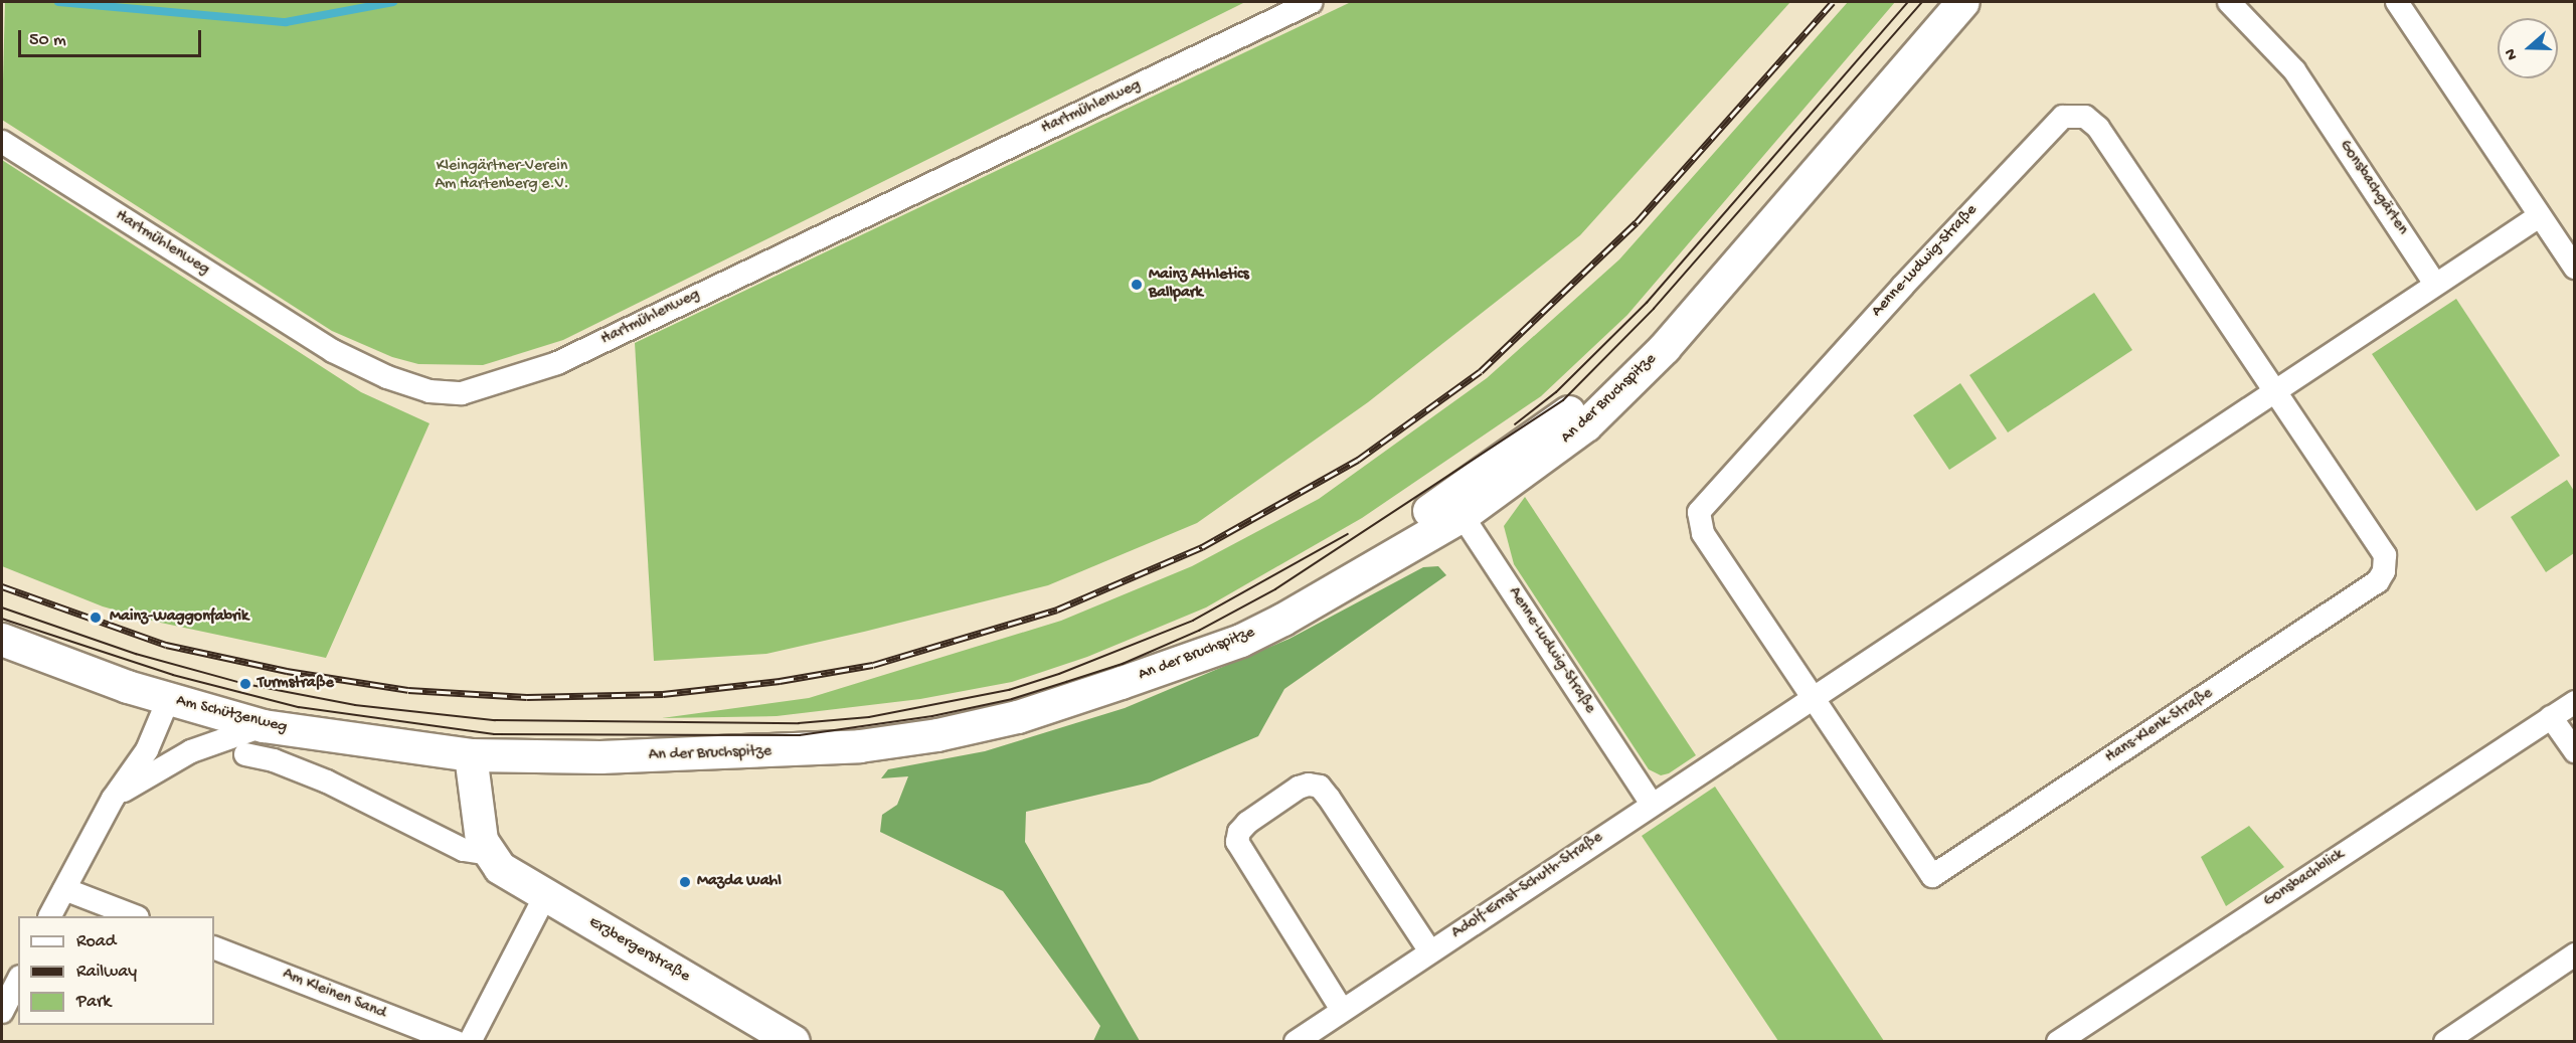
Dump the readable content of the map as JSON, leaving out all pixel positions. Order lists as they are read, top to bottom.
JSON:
{
  "streets": {
    "main road": ["An der Bruchspitze", "Am Schützenweg", "Erzbergerstraße"],
    "street": [
      "Hartmühlenweg",
      "Gonsbachgärten",
      "Aenne-Ludwig-Straße",
      "Hans-Klenk-Straße",
      "Gonsbachblick",
      "Adolf-Ernst-Schuth-Straße",
      "Am Kleinen Sand"
    ]
  },
  "crossings": [
    ["Aenne-Ludwig-Straße", "An der Bruchspitze"],
    ["Aenne-Ludwig-Straße", "Hans-Klenk-Straße"],
    ["Aenne-Ludwig-Straße", "Adolf-Ernst-Schuth-Straße"],
    ["An der Bruchspitze", "Am Schützenweg"],
    ["An der Bruchspitze", "Erzbergerstraße"],
    ["Am Schützenweg", "Erzbergerstraße"]
  ],
  "parks": ["Kleingärtner-Verein Am Hartenberg e.V."],
  "places": [
    "Mainz Athletics Ballpark",
    "Mainz-Waggonfabrik",
    "Turmstraße",
    "Mazda Wahl"
  ],
  "legend": ["Road", "Railway", "Park"],
  "scale_bar": "50 m",
  "north": "left"
}
